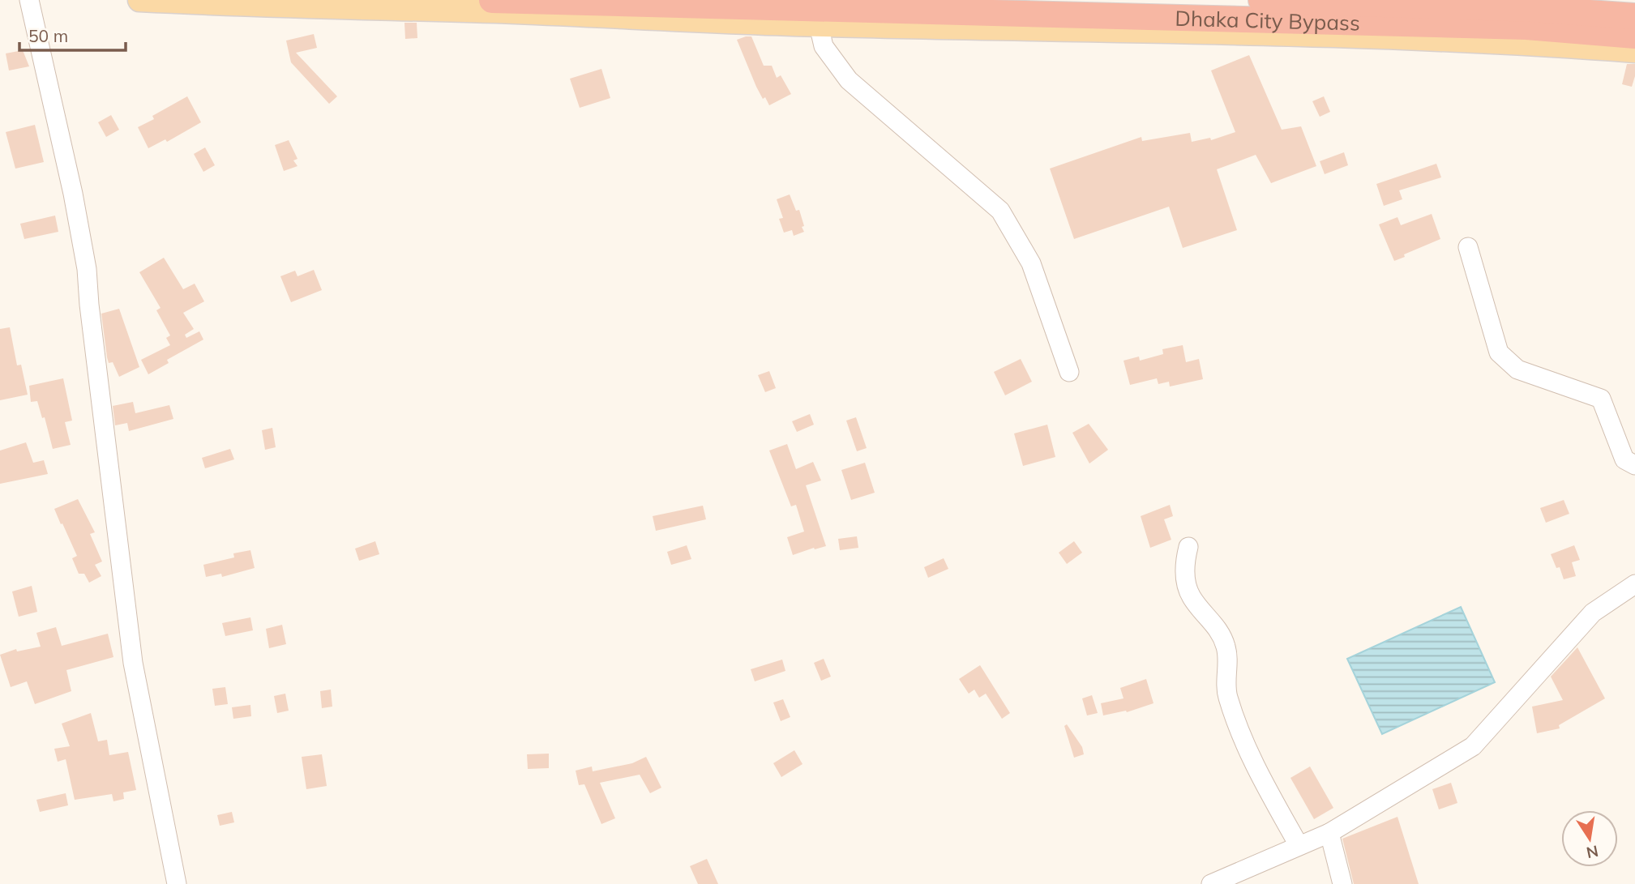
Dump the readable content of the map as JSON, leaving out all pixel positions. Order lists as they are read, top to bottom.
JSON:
{
  "streets": {
    "highway": ["Dhaka City Bypass"]
  },
  "scale_bar": "50 m",
  "north": "bottom"
}
